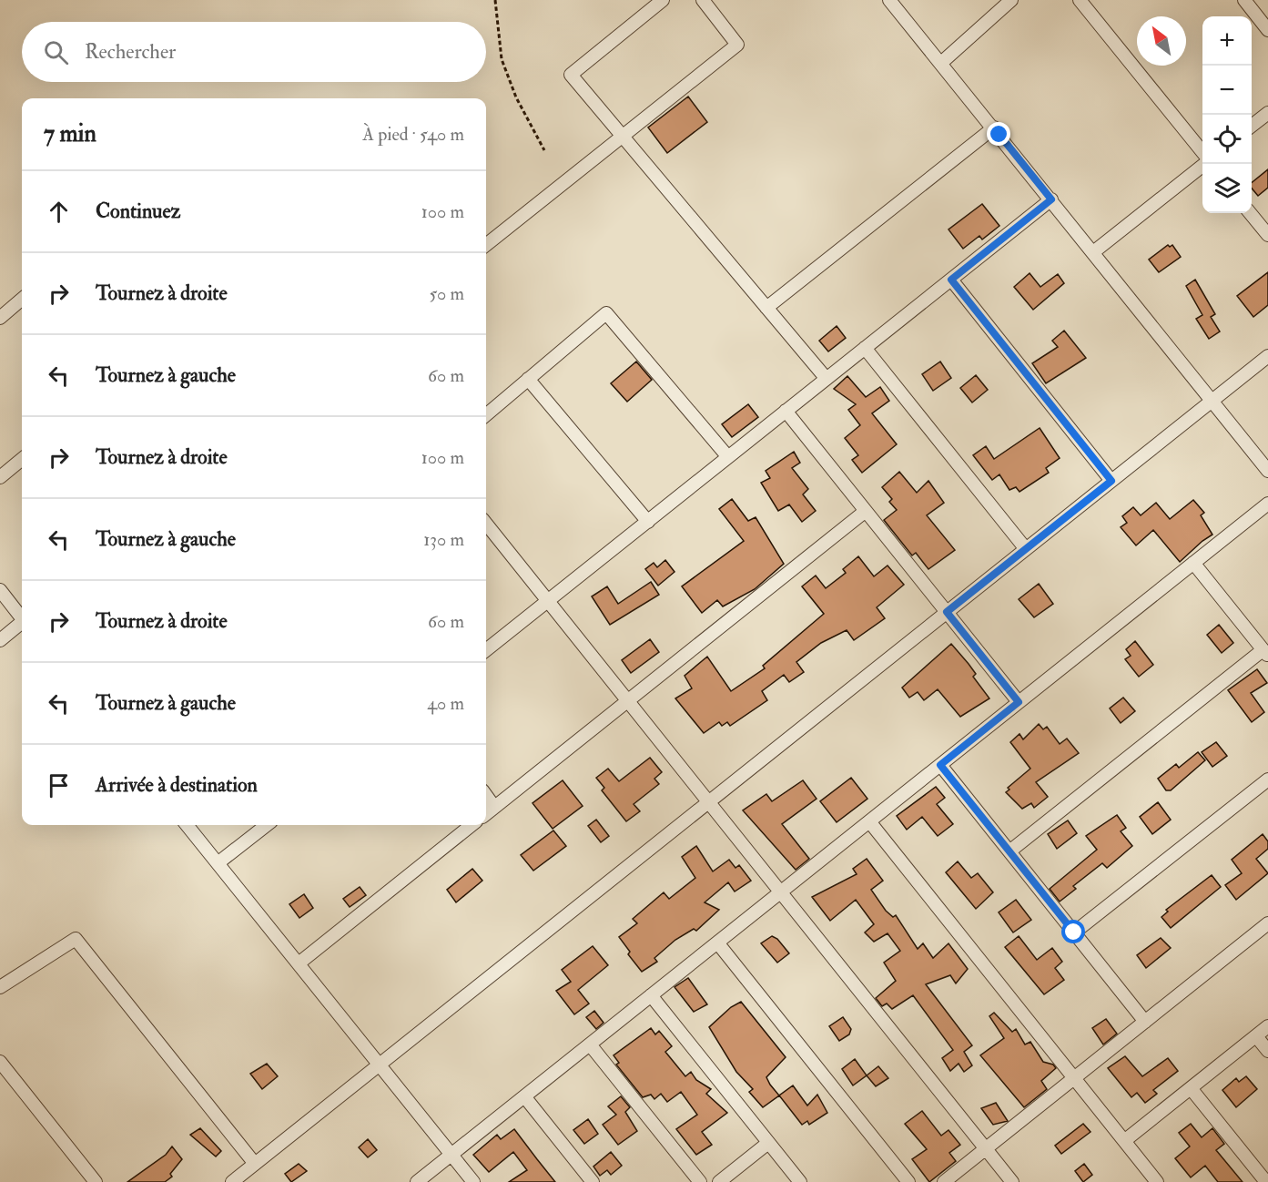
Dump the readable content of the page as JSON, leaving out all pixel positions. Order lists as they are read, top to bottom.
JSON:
{
  "north": "top left",
  "page": {
    "map_buttons": ["+", "−"],
    "search": "Rechercher",
    "heading": ["7 min", "À pied · 540 m"],
    "list": [
      ["Continuez", "100 m"],
      ["Tournez à droite", "50 m"],
      ["Tournez à gauche", "60 m"],
      ["Tournez à droite", "100 m"],
      ["Tournez à gauche", "130 m"],
      ["Tournez à droite", "60 m"],
      ["Tournez à gauche", "40 m"],
      "Arrivée à destination"
    ]
  }
}
